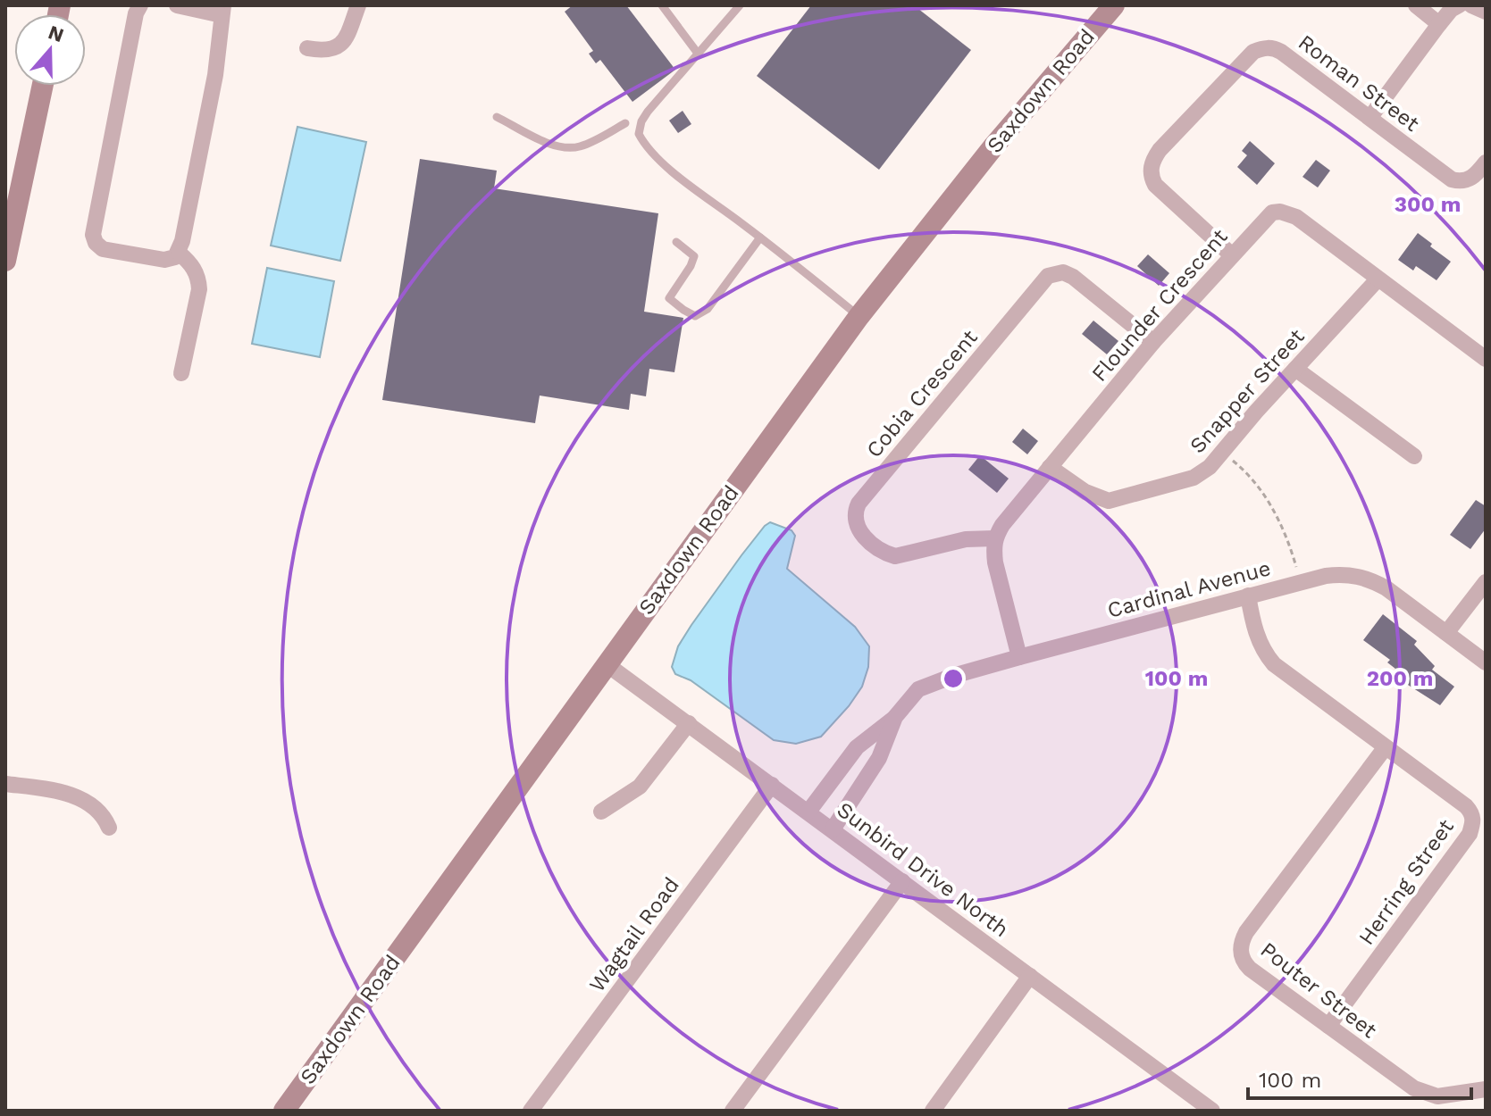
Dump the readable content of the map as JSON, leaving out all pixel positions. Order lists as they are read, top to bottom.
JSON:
{
  "streets": {
    "street": [
      "Roman Street",
      "Saxdown Road",
      "Flounder Crescent",
      "Snapper Street",
      "Cobia Crescent",
      "Cardinal Avenue",
      "Sunbird Drive North",
      "Herring Street",
      "Wagtail Road",
      "Pouter Street"
    ]
  },
  "crossings": [
    ["Roman Street", "Flounder Crescent"],
    ["Saxdown Road", "Sunbird Drive North"],
    ["Flounder Crescent", "Snapper Street"],
    ["Flounder Crescent", "Cobia Crescent"],
    ["Cardinal Avenue", "Sunbird Drive North"],
    ["Cardinal Avenue", "Herring Street"],
    ["Sunbird Drive North", "Wagtail Road"],
    ["Herring Street", "Pouter Street"]
  ],
  "scale_bar": "100 m",
  "north": "top",
  "rings": ["300 m", "100 m", "200 m"]
}
